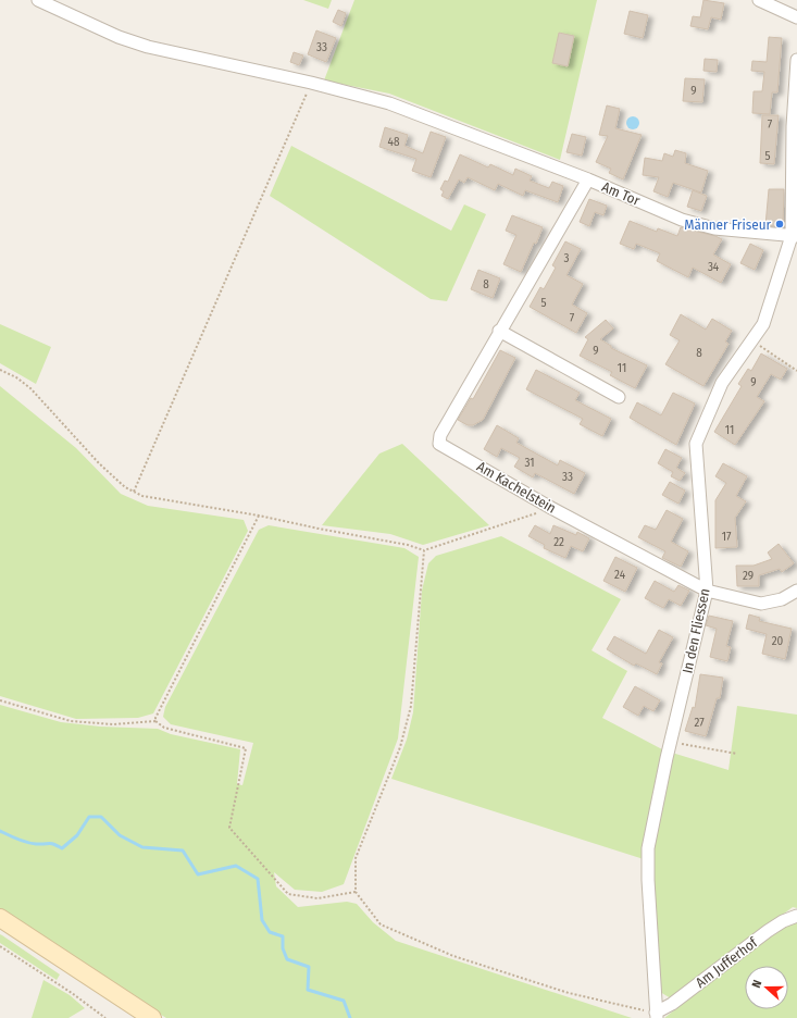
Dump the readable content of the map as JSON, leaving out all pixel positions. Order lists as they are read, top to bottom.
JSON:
{
  "streets": {
    "street": [
      "Am Tor",
      "Am Kachelstein",
      "In den Fliessen",
      "Am Jufferhof"
    ]
  },
  "crossings": [
    ["Am Tor", "Am Kachelstein"],
    ["Am Tor", "In den Fliessen"],
    ["Am Kachelstein", "In den Fliessen"],
    ["In den Fliessen", "Am Jufferhof"]
  ],
  "places": ["Männer Friseur"],
  "house_numbers": [
    "33",
    "9",
    "7",
    "48",
    "5",
    "3",
    "34",
    "8",
    "5",
    "7",
    "9",
    "8",
    "11",
    "9",
    "11",
    "31",
    "33",
    "17",
    "22",
    "24",
    "29",
    "20",
    "27"
  ],
  "north": "left"
}
